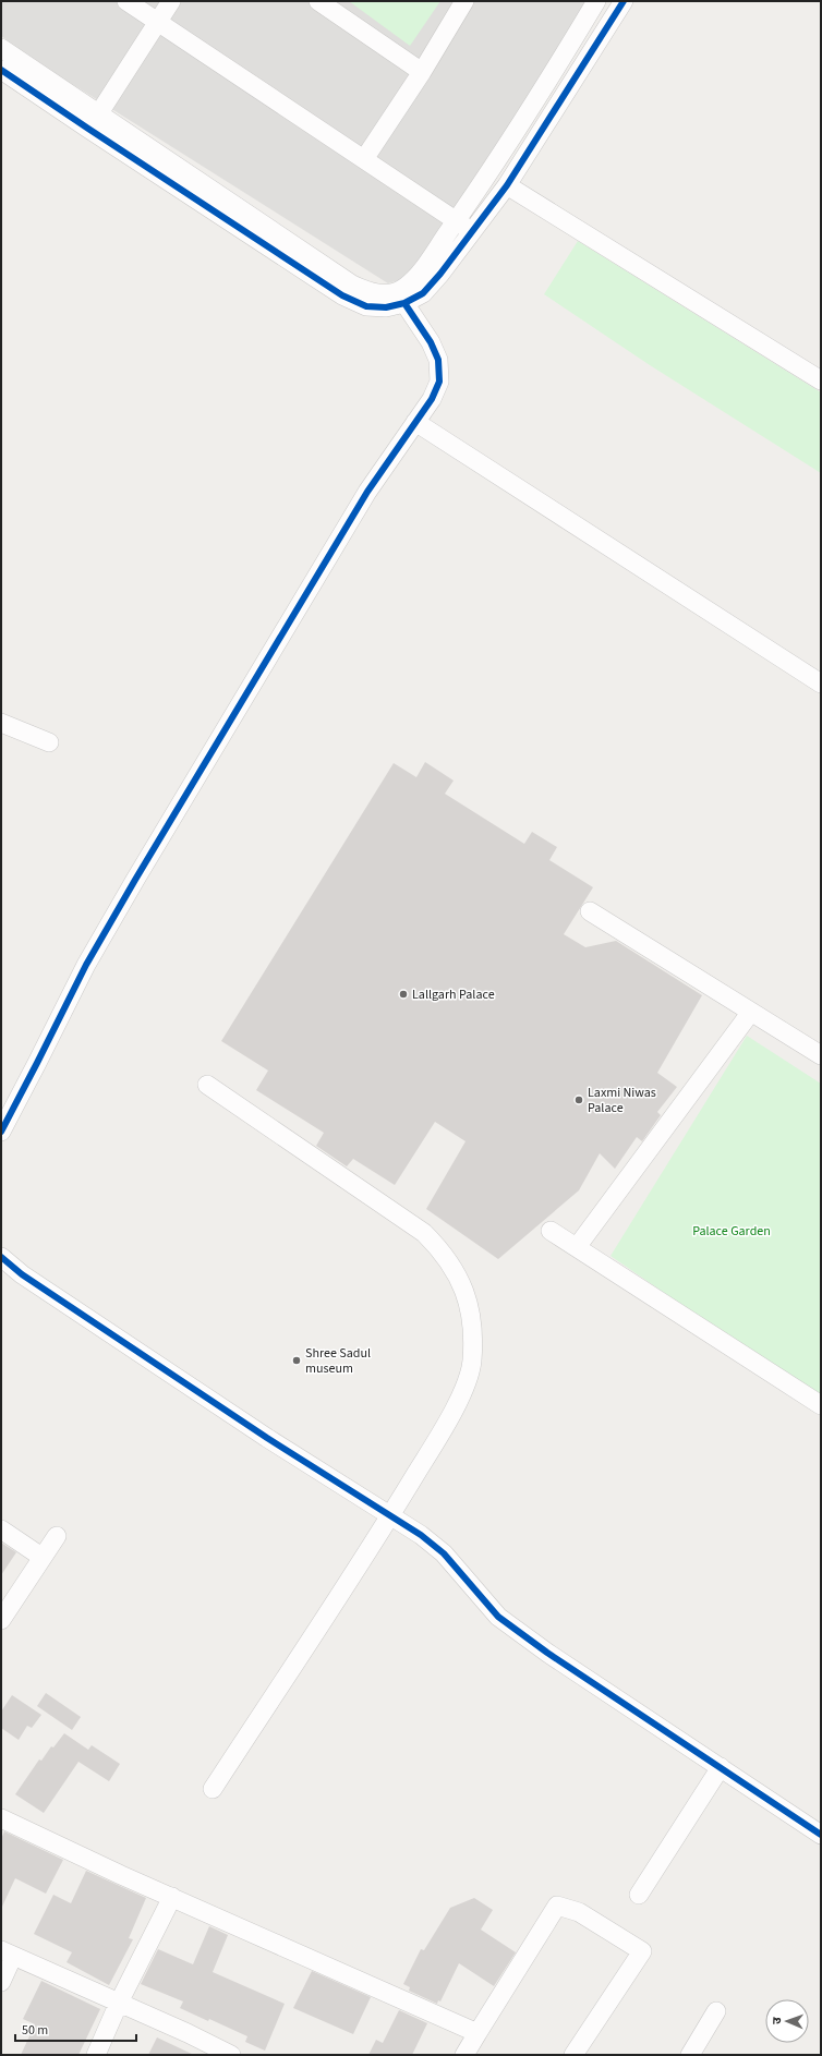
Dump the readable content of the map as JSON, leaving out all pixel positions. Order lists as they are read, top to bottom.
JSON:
{
  "parks": ["Palace Garden"],
  "places": ["Lallgarh Palace", "Laxmi Niwas Palace", "Shree Sadul museum"],
  "scale_bar": "50 m",
  "north": "left"
}
